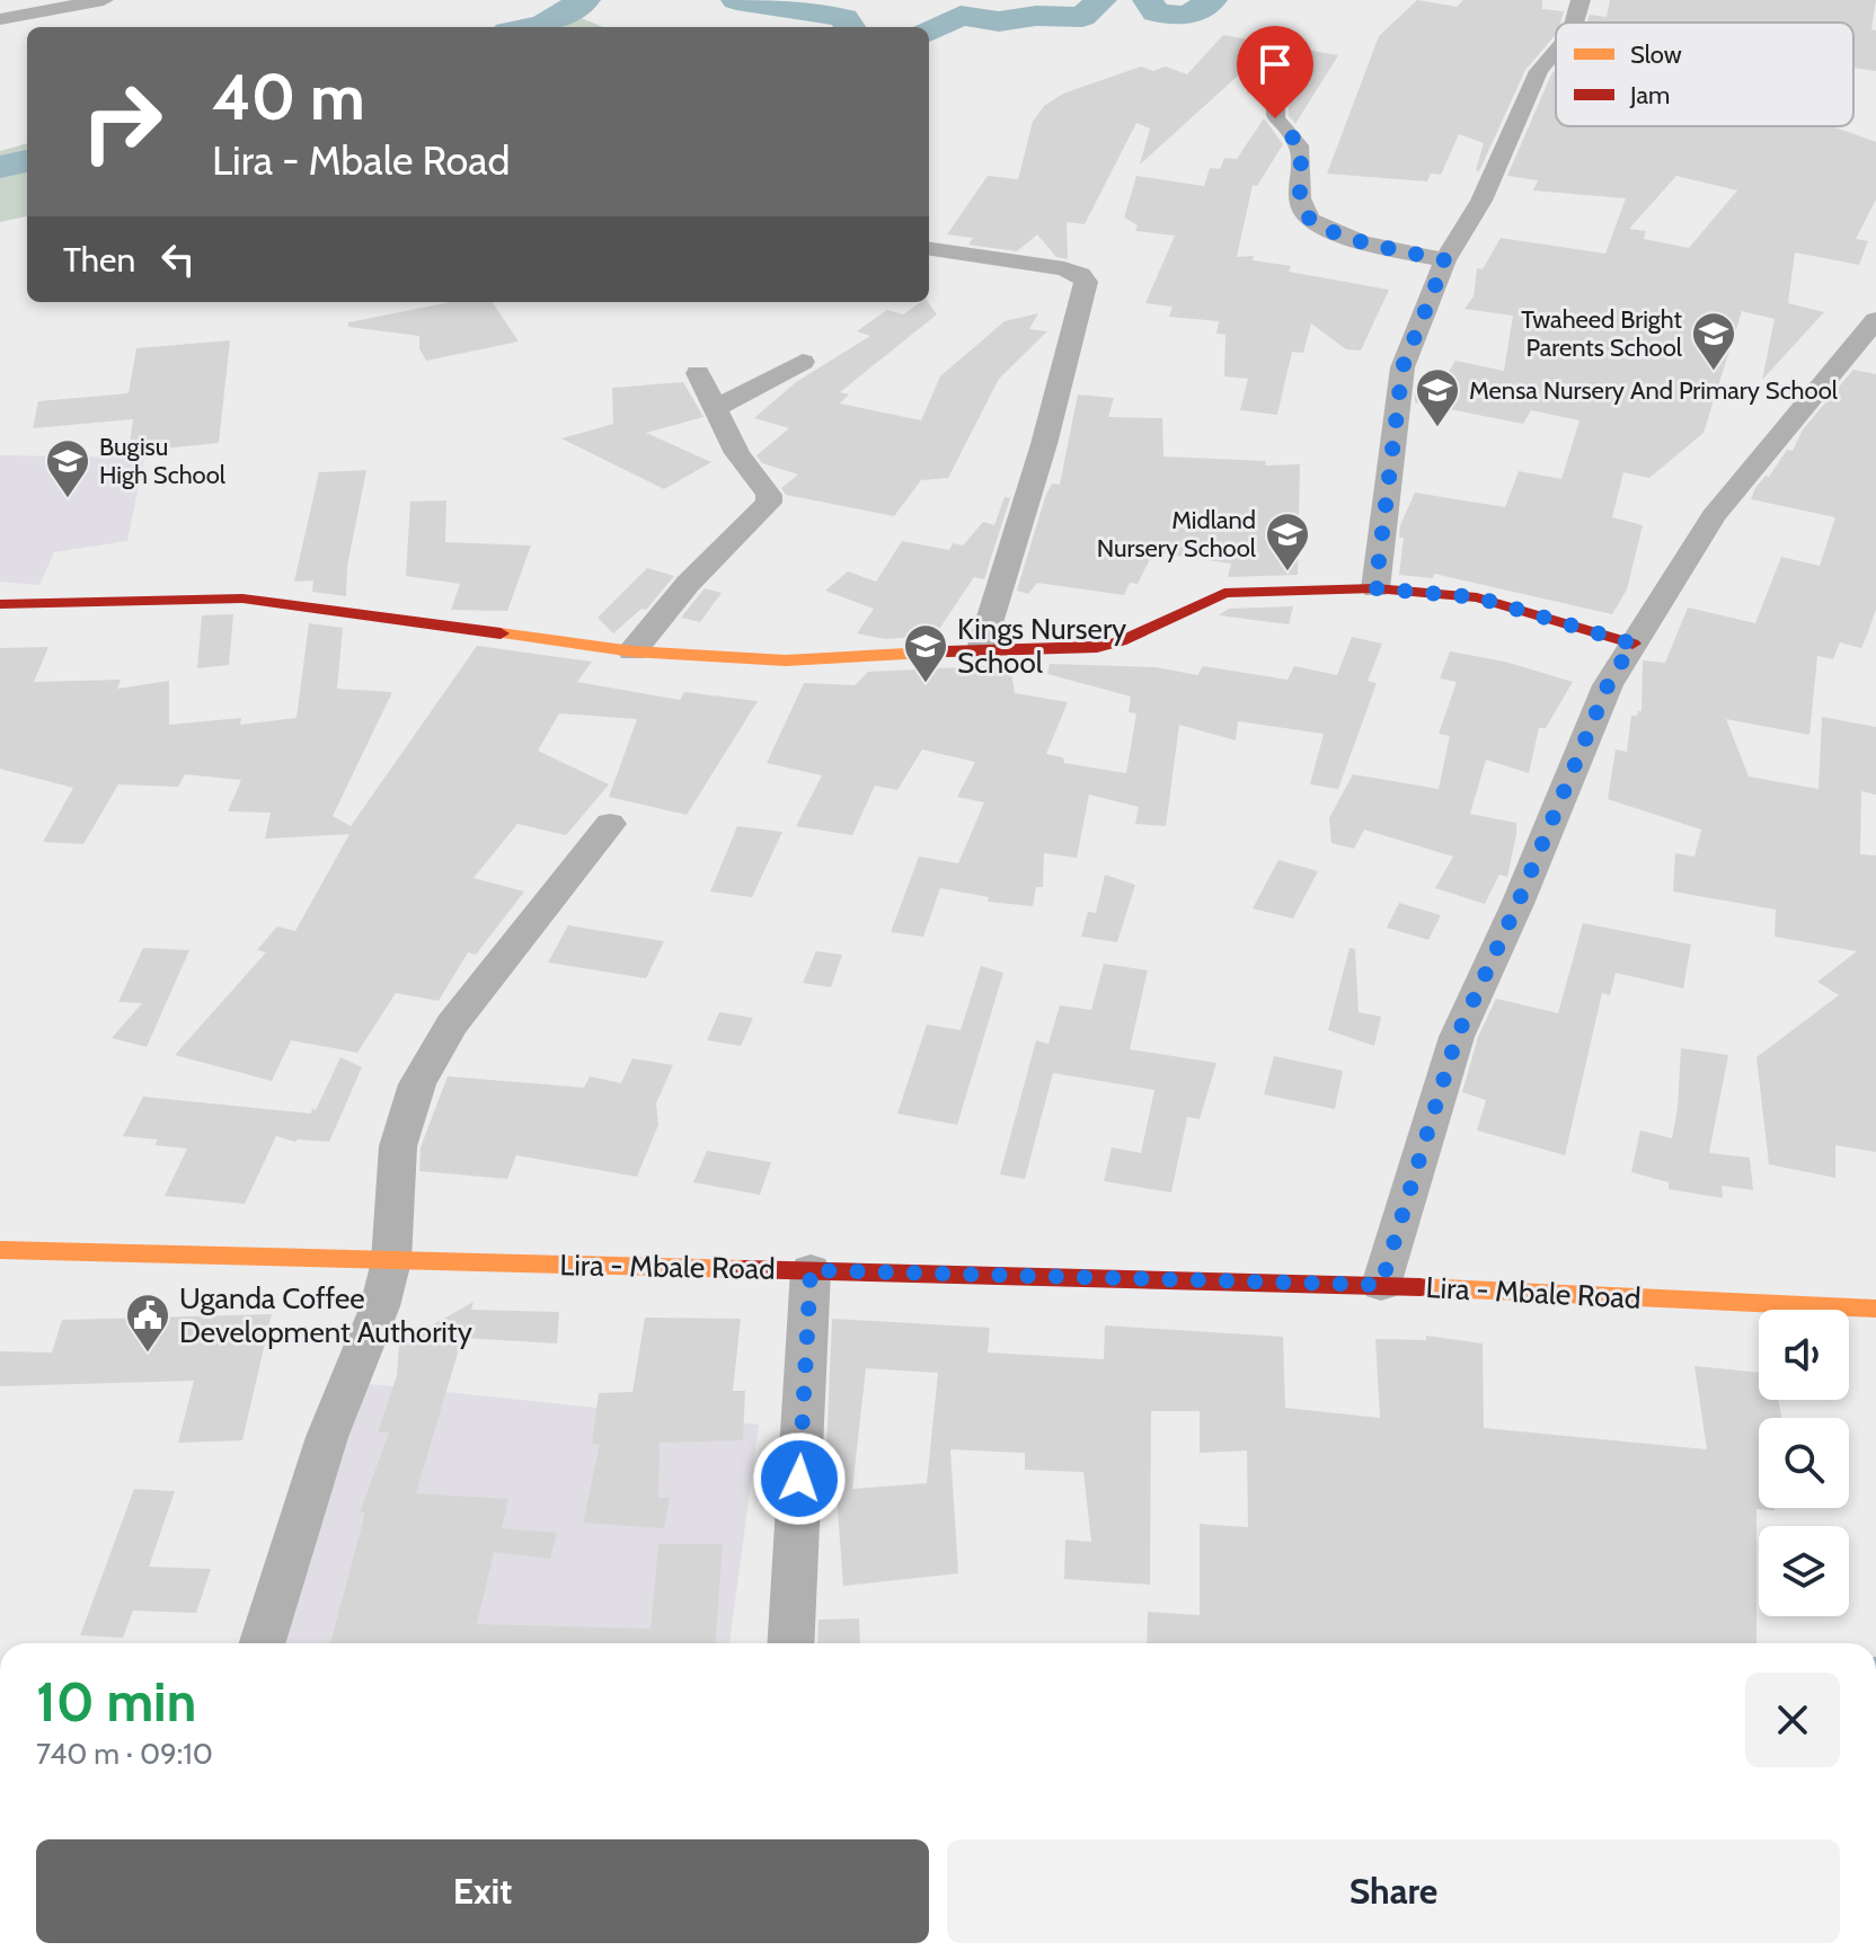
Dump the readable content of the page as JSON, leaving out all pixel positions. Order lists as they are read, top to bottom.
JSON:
{
  "streets": {
    "street": ["Lira - Mbale Road"]
  },
  "places": {
    "school or university": [
      "Twaheed Bright Parents School",
      "Mensa Nursery And Primary School",
      "Bugisu High School",
      "Midland Nursery School",
      "Kings Nursery School"
    ],
    "public building": ["Uganda Coffee Development Authority"]
  },
  "legend": ["Slow", "Jam"],
  "page": {
    "turn": ["40 m", "Lira - Mbale Road"],
    "then": "Then",
    "heading": ["10 min", "740 m · 09:10"],
    "buttons": ["Exit", "Share"]
  }
}
